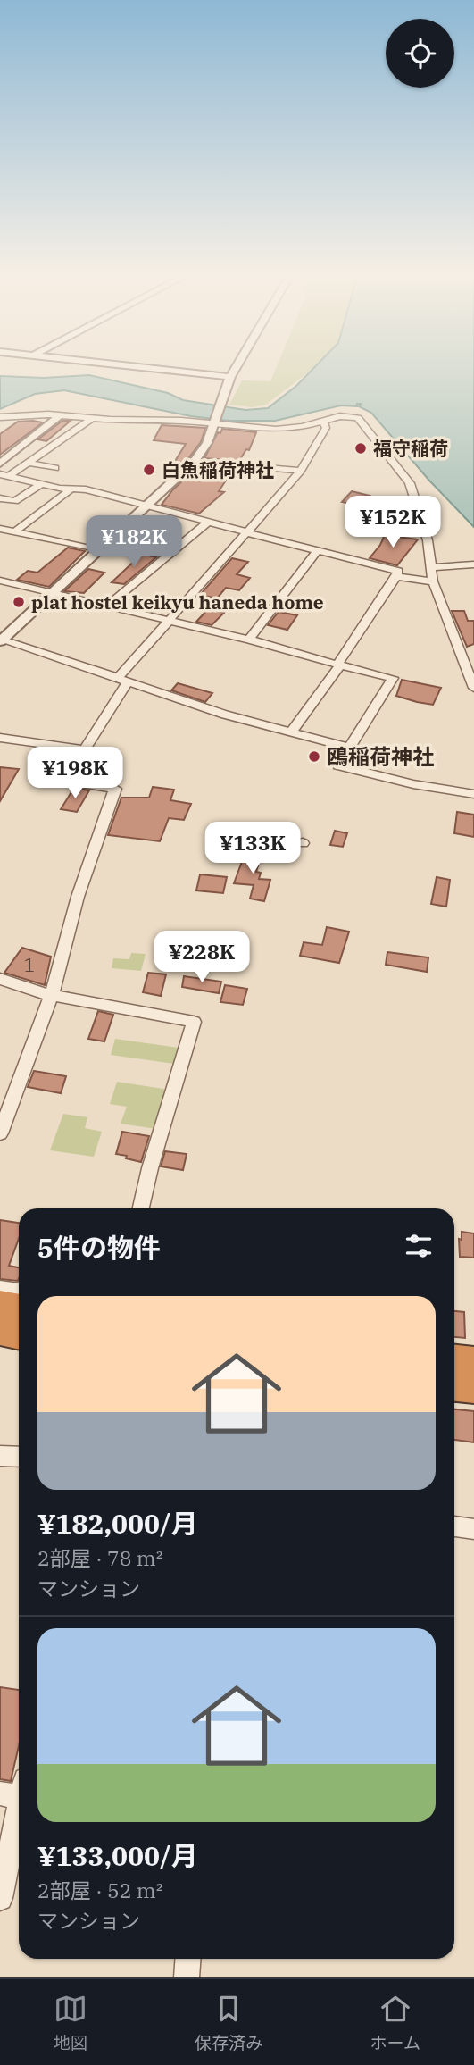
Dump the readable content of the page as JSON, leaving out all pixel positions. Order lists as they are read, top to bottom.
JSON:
{
  "places": [
    "福守稲荷",
    "白魚稲荷神社",
    "plat hostel keikyu haneda home",
    "鴎稲荷神社"
  ],
  "house_numbers": ["1"],
  "page": {
    "price": [
      "¥152K",
      "¥182K",
      "¥198K",
      "¥133K",
      "¥228K"
    ],
    "heading": "5件の物件",
    "list": [
      {
        "name": "¥182,000/月",
        "note": "2部屋 · 78 m² · マンション"
      },
      {
        "name": "¥133,000/月",
        "note": "2部屋 · 52 m² · マンション"
      }
    ],
    "tabs": ["地図", "保存済み", "ホーム"]
  }
}
